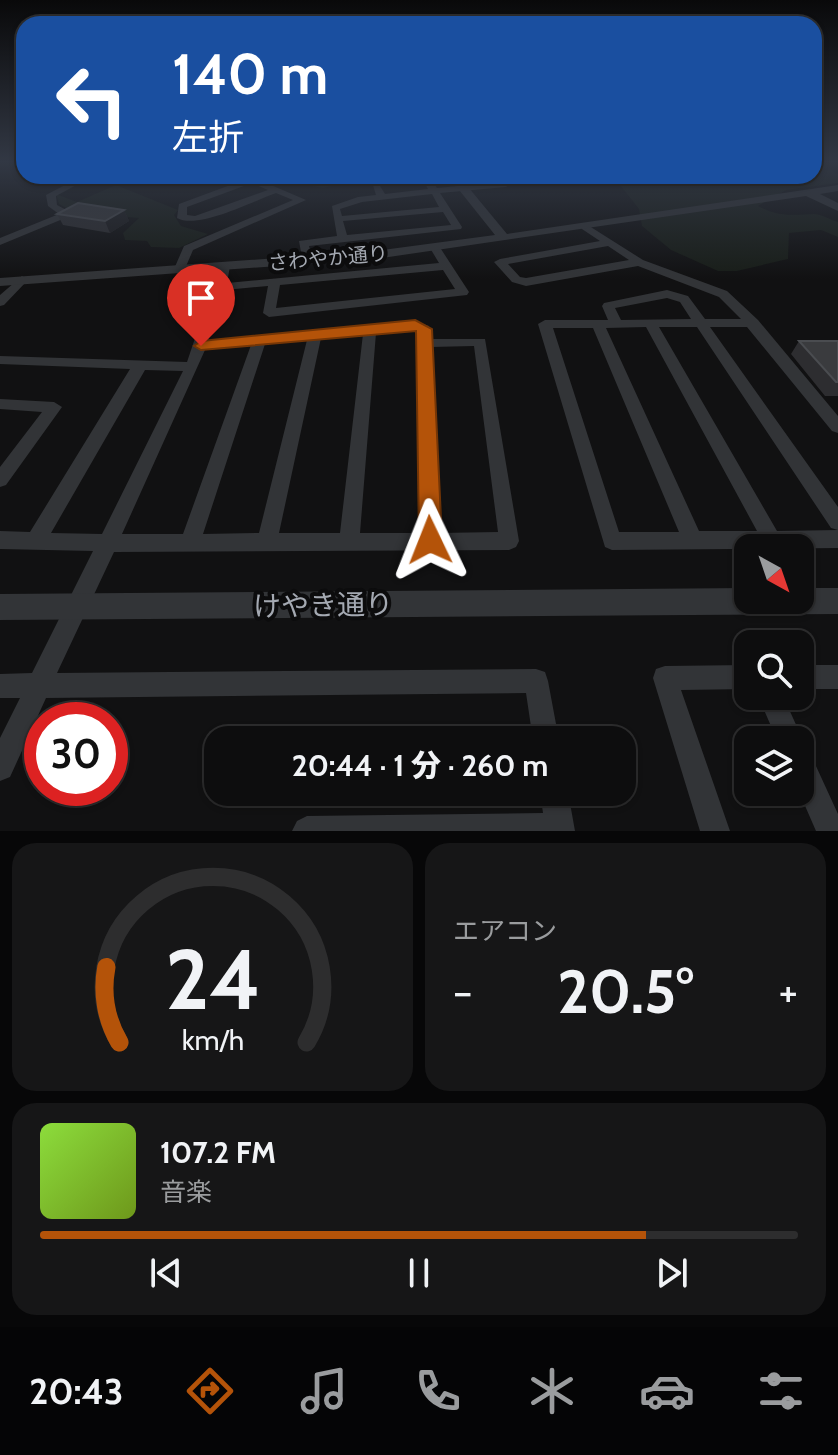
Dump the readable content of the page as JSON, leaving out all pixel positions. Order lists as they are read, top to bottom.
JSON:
{
  "streets": {
    "street": ["さわやか通り", "けやき通り"]
  },
  "north": "bottom right",
  "page": {
    "turn": ["140 m", "左折"],
    "limit": "30",
    "trip": "20:44 · 1 分 · 260 m",
    "tile": "エアコン",
    "heat": ["−", "20.5°", "+"],
    "song": ["107.2 FM", "音楽"],
    "tabs": "20:43",
    "gauge": ["24", "km/h"]
  }
}
